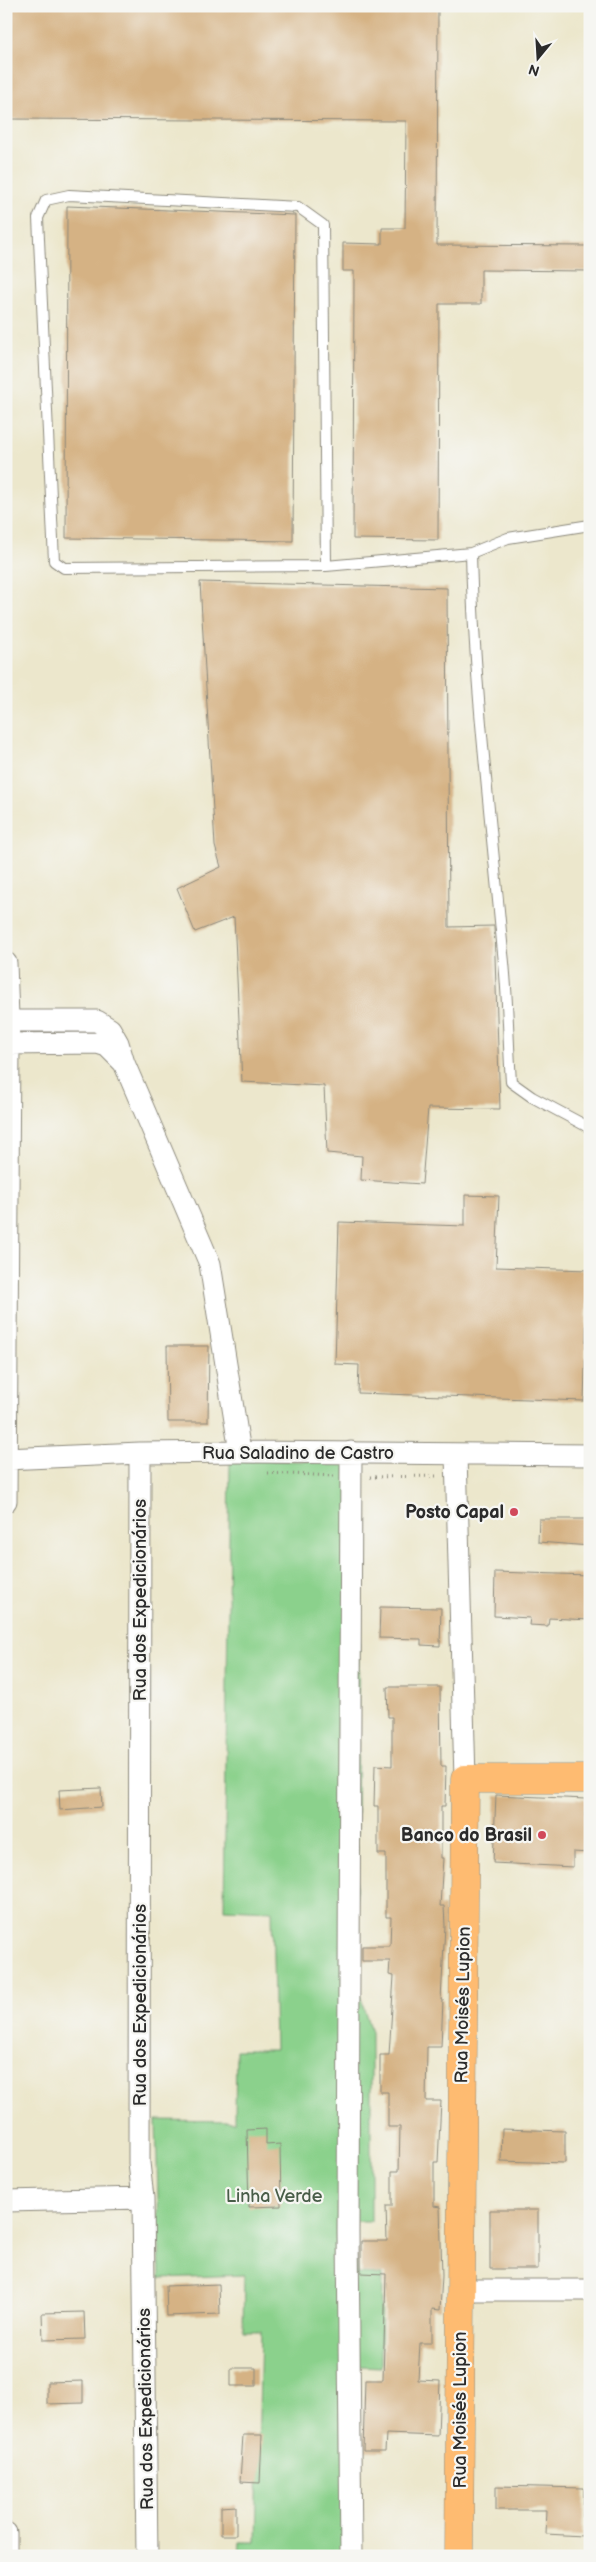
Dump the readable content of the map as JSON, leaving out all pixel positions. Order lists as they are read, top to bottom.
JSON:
{
  "streets": {
    "main road": ["Rua Moisés Lupion"],
    "street": ["Rua Saladino de Castro", "Rua dos Expedicionários"]
  },
  "crossings": [
    ["Rua Saladino de Castro", "Rua dos Expedicionários"],
    ["Rua Saladino de Castro", "Rua Moisés Lupion"]
  ],
  "parks": ["Linha Verde"],
  "places": ["Posto Capal", "Banco do Brasil"],
  "north": "bottom"
}
